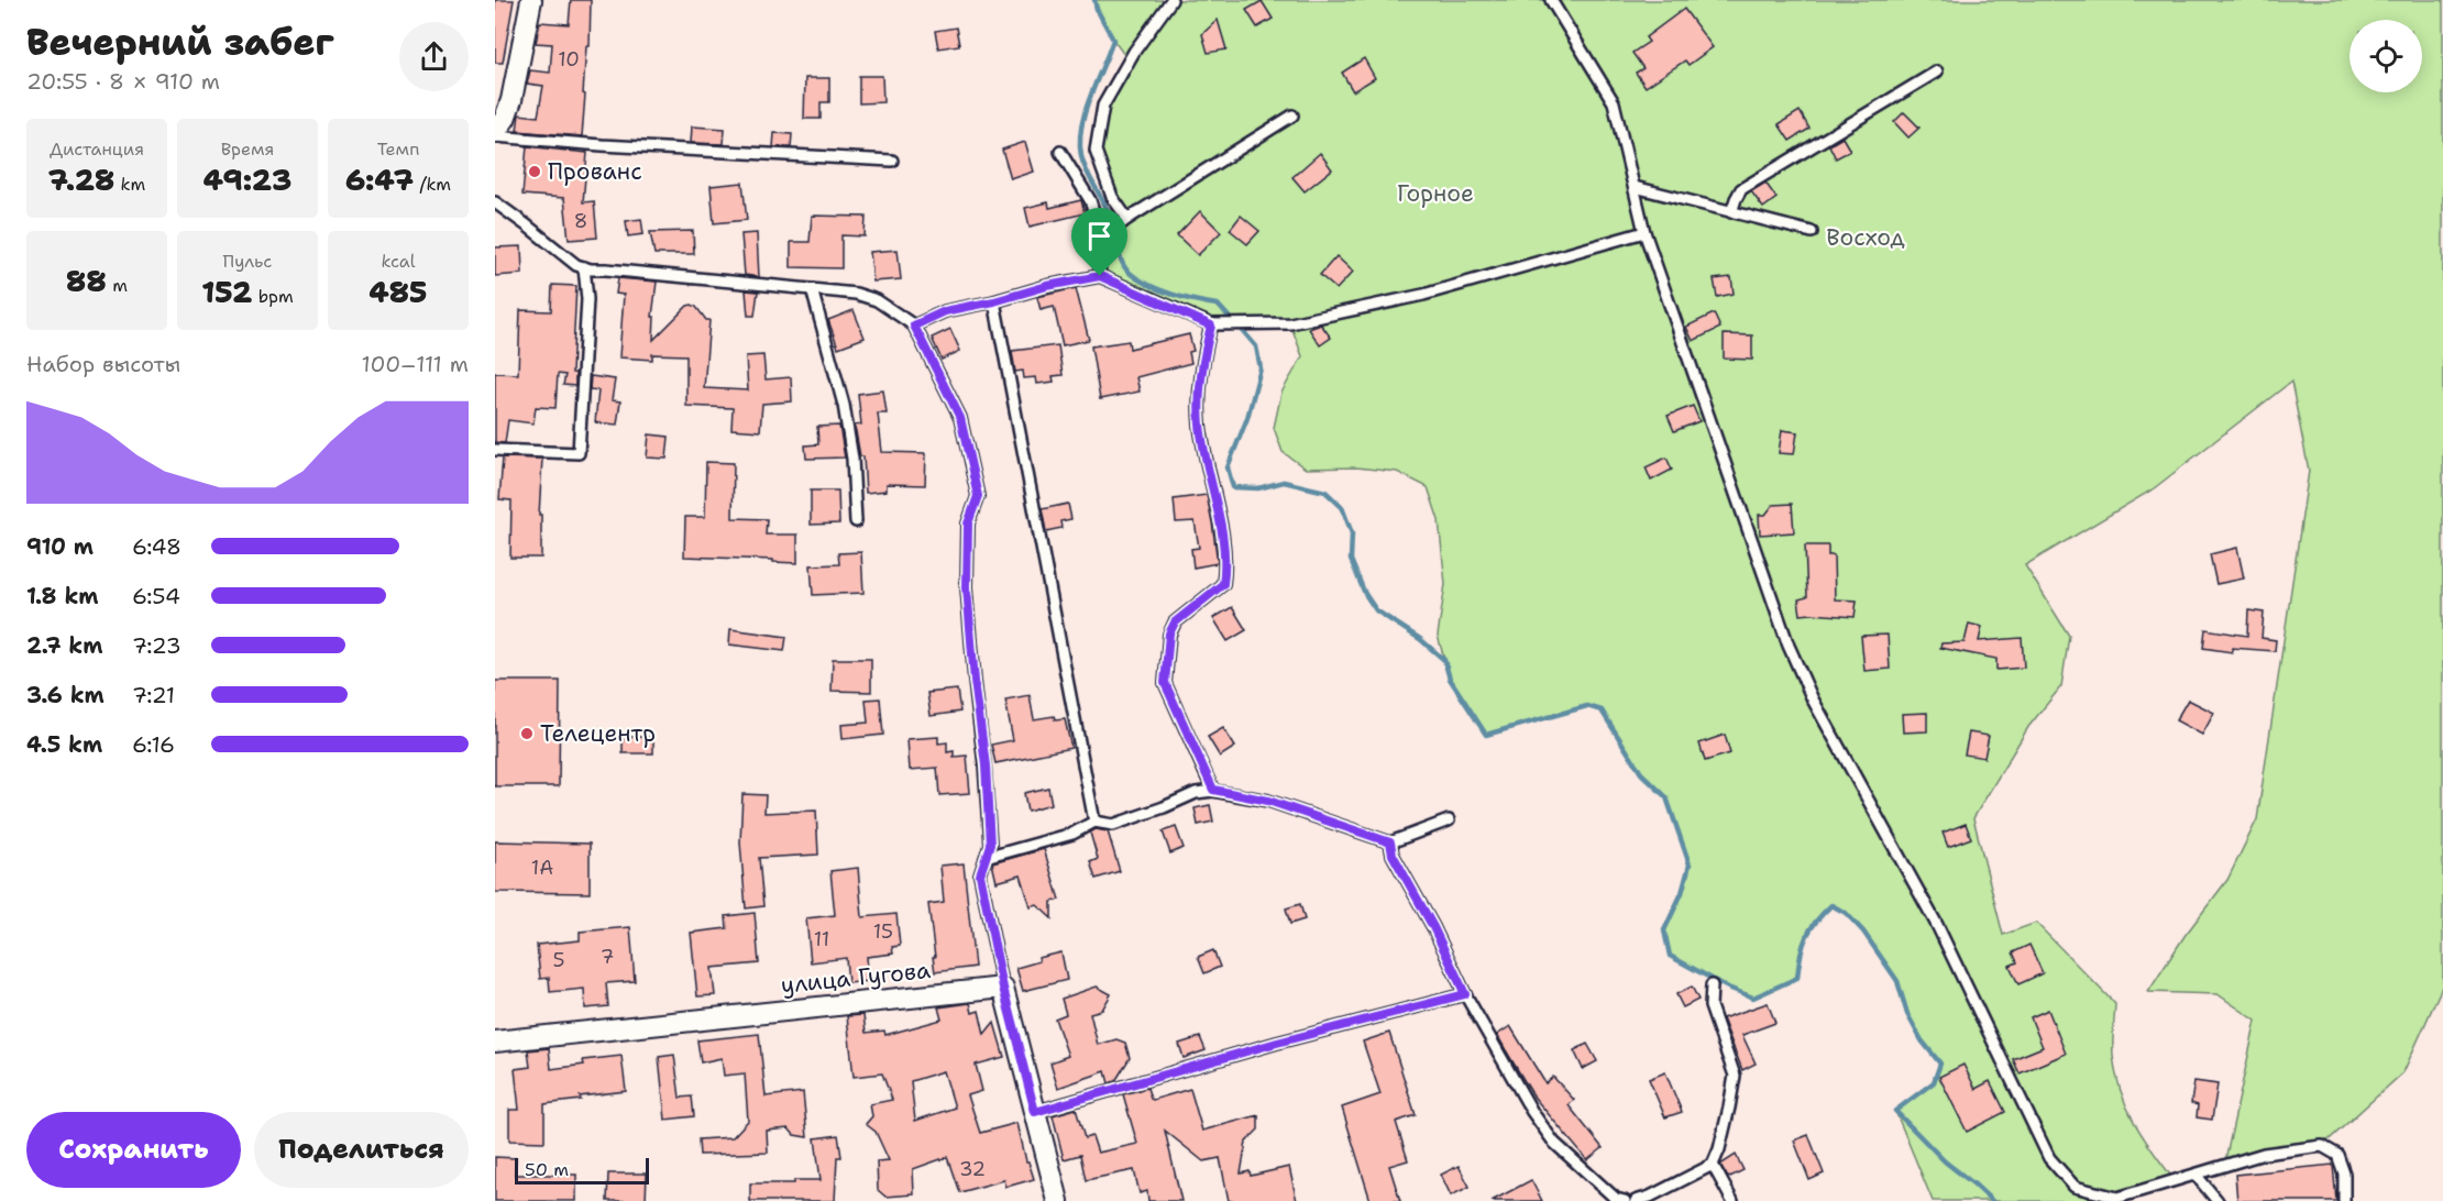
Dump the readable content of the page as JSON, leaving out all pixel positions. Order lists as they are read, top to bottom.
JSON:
{
  "streets": {
    "street": ["улица Гугова"]
  },
  "parks": ["Горное", "Восход"],
  "places": ["Прованс", "Телецентр"],
  "house_numbers": [
    "10",
    "8",
    "1А",
    "15",
    "11",
    "7",
    "5",
    "32"
  ],
  "scale_bar": "50 m",
  "page": {
    "heading": ["Вечерний забег", "20:55 · 8 × 910 m"],
    "stats": [
      ["Дистанция", "7.28 km"],
      ["Время", "49:23"],
      ["Темп", "6:47 /km"],
      ["88 m"],
      ["Пульс", "152 bpm"],
      ["kcal", "485"]
    ],
    "chart": ["Набор высоты", "100–111 m"],
    "list": [
      {
        "name": "910 m",
        "note": "6:48"
      },
      {
        "name": "1.8 km",
        "note": "6:54"
      },
      {
        "name": "2.7 km",
        "note": "7:23"
      },
      {
        "name": "3.6 km",
        "note": "7:21"
      },
      {
        "name": "4.5 km",
        "note": "6:16"
      }
    ],
    "buttons": ["Сохранить", "Поделиться"],
    "scale": "50 m"
  }
}
